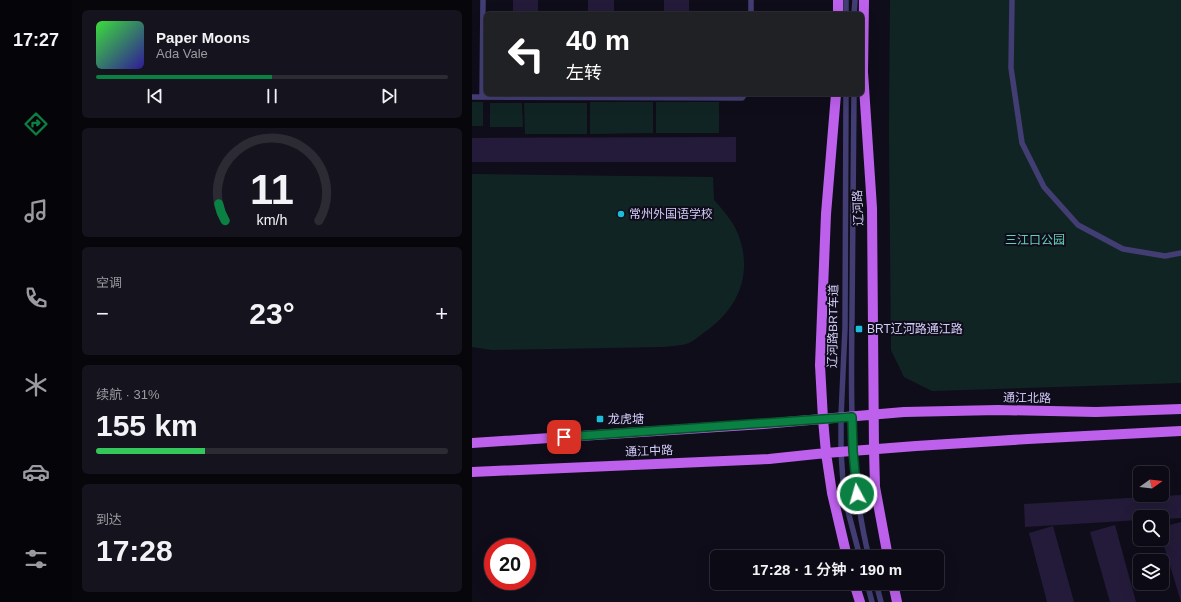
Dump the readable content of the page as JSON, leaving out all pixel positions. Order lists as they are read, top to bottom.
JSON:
{
  "streets": {
    "main road": ["辽河路", "通江北路", "通江中路"],
    "lane": ["辽河路BRT车道"]
  },
  "crossings": [
    ["辽河路", "通江北路"],
    ["辽河路", "通江中路"],
    ["辽河路BRT车道", "通江北路"],
    ["辽河路BRT车道", "通江中路"],
    ["通江北路", "通江中路"]
  ],
  "parks": ["三江口公园"],
  "places": {
    "other": ["常州外国语学校"],
    "transit": ["BRT辽河路通江路", "龙虎塘"]
  },
  "north": "right",
  "page": {
    "tabs": "17:27",
    "turn": ["40 m", "左转"],
    "song": ["Paper Moons", "Ada Vale"],
    "tile": [
      "空调",
      ["续航 · 31%", "155 km"],
      ["到达", "17:28"]
    ],
    "heat": ["−", "23°", "+"],
    "limit": "20",
    "trip": "17:28 · 1 分钟 · 190 m",
    "gauge": ["11", "km/h"]
  }
}
